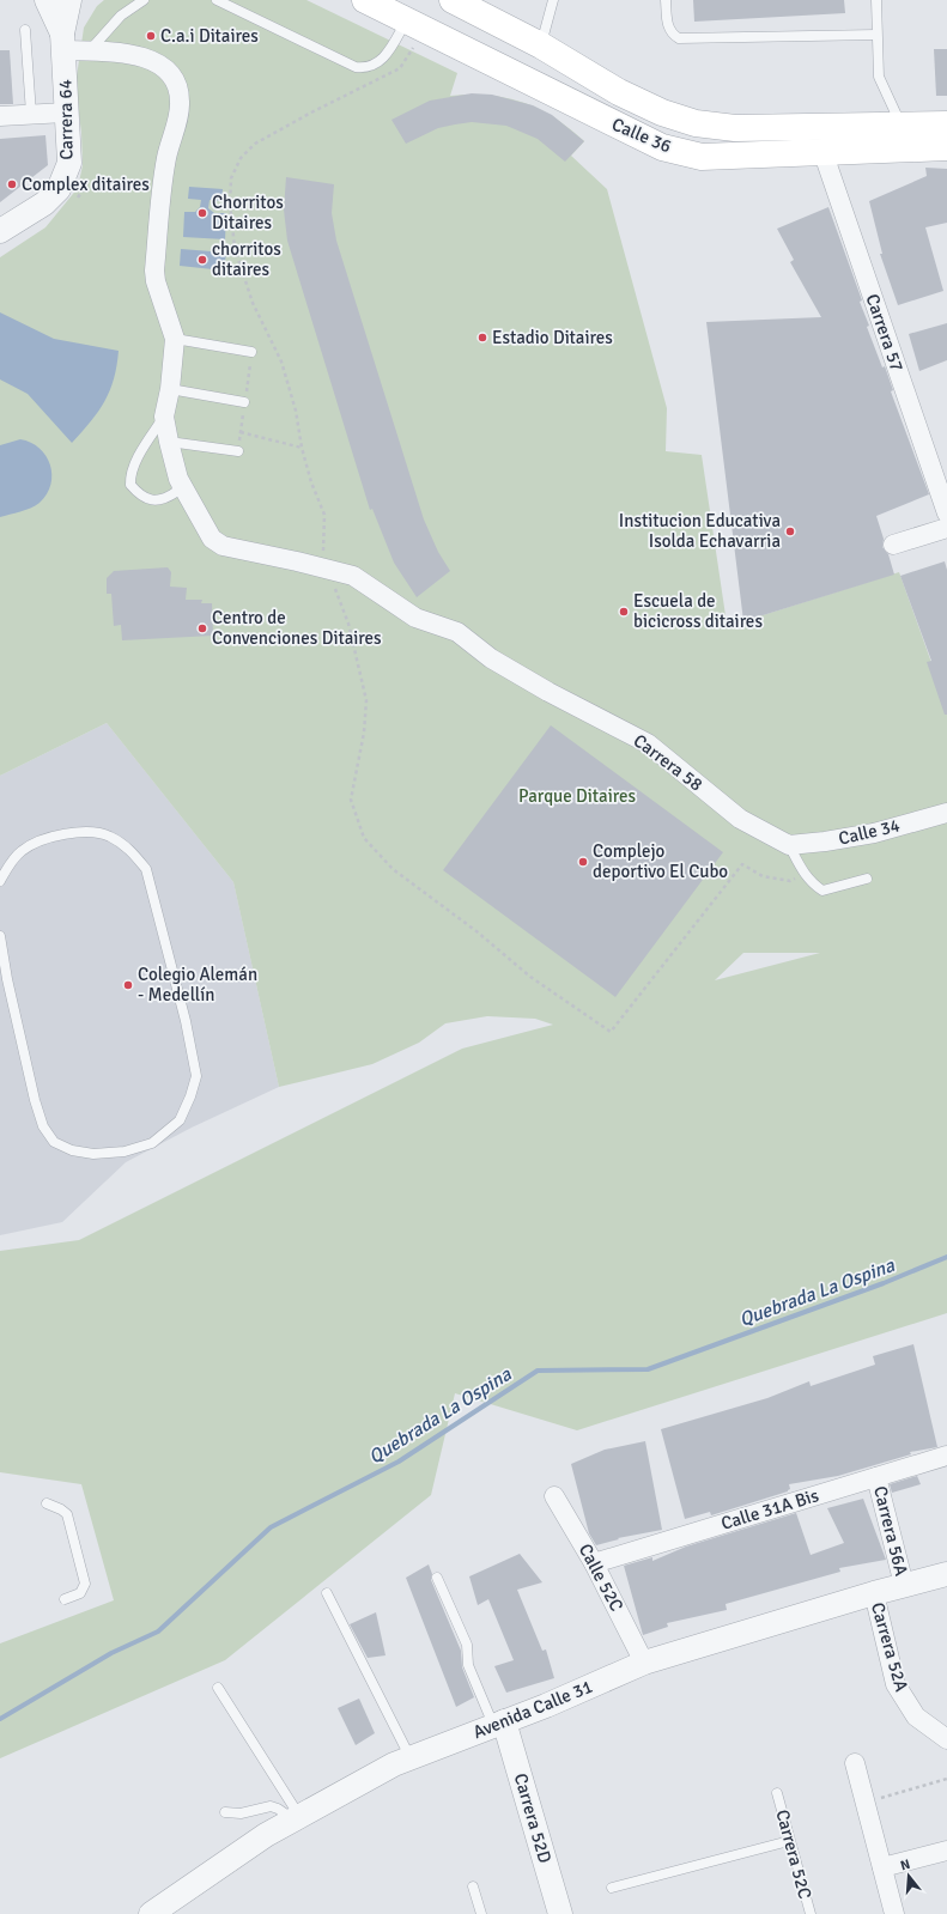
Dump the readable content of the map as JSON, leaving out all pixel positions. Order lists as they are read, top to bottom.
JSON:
{
  "streets": {
    "main road": ["Calle 36"],
    "street": [
      "Carrera 64",
      "Carrera 57",
      "Carrera 58",
      "Calle 34",
      "Calle 31A Bis",
      "Carrera 56A",
      "Calle 52C",
      "Carrera 52A",
      "Avenida Calle 31",
      "Carrera 52D"
    ],
    "lane": ["Carrera 52C"]
  },
  "crossings": [
    ["Calle 36", "Carrera 57"],
    ["Carrera 58", "Calle 34"],
    ["Calle 31A Bis", "Carrera 56A"],
    ["Calle 31A Bis", "Calle 52C"],
    ["Carrera 56A", "Avenida Calle 31"],
    ["Calle 52C", "Avenida Calle 31"],
    ["Carrera 52A", "Avenida Calle 31"],
    ["Avenida Calle 31", "Carrera 52D"]
  ],
  "water": ["Quebrada La Ospina"],
  "parks": ["Parque Ditaires"],
  "places": [
    "C.a.i Ditaires",
    "Complex ditaires",
    "Chorritos Ditaires",
    "chorritos ditaires",
    "Estadio Ditaires",
    "Institucion Educativa Isolda Echavarria",
    "Escuela de bicicross ditaires",
    "Centro de Convenciones Ditaires",
    "Complejo deportivo El Cubo",
    "Colegio Alemán - Medellín"
  ],
  "north": "top"
}
